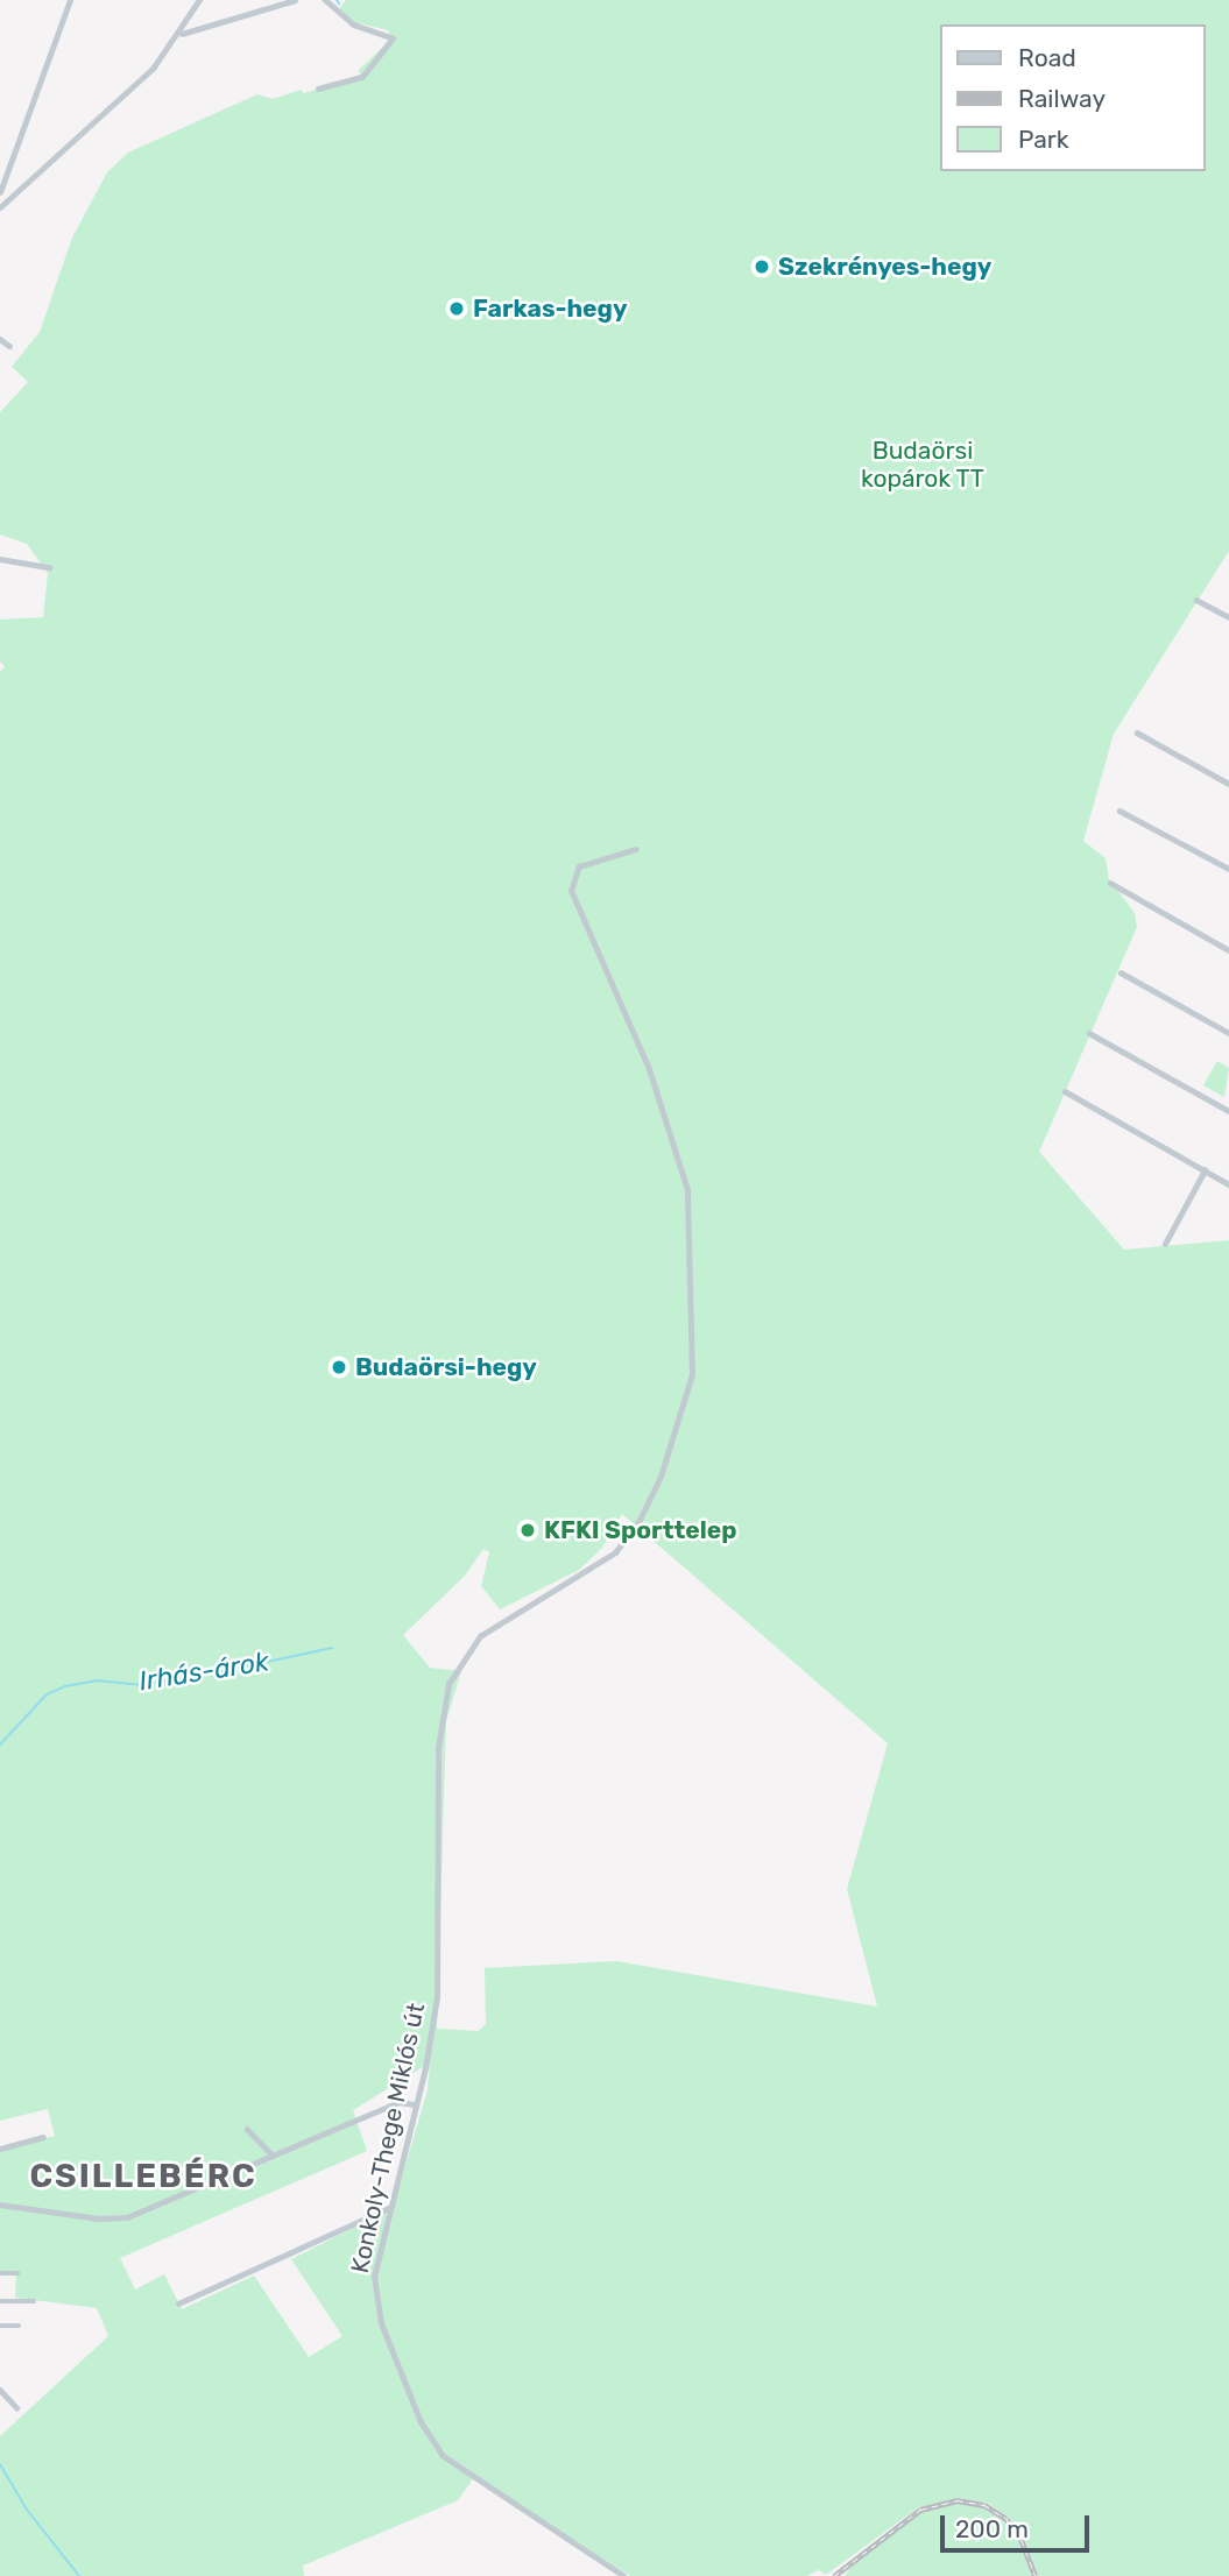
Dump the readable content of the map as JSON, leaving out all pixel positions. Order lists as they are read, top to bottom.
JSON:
{
  "streets": {
    "street": ["Konkoly-Thege Miklós út"]
  },
  "districts": ["CSILLEBÉRC"],
  "water": ["Irhás-árok"],
  "parks": ["Budaörsi kopárok TT"],
  "places": [
    "Szekrényes-hegy",
    "Farkas-hegy",
    "Budaörsi-hegy",
    "KFKI Sporttelep"
  ],
  "legend": ["Road", "Railway", "Park"],
  "scale_bar": "200 m"
}
